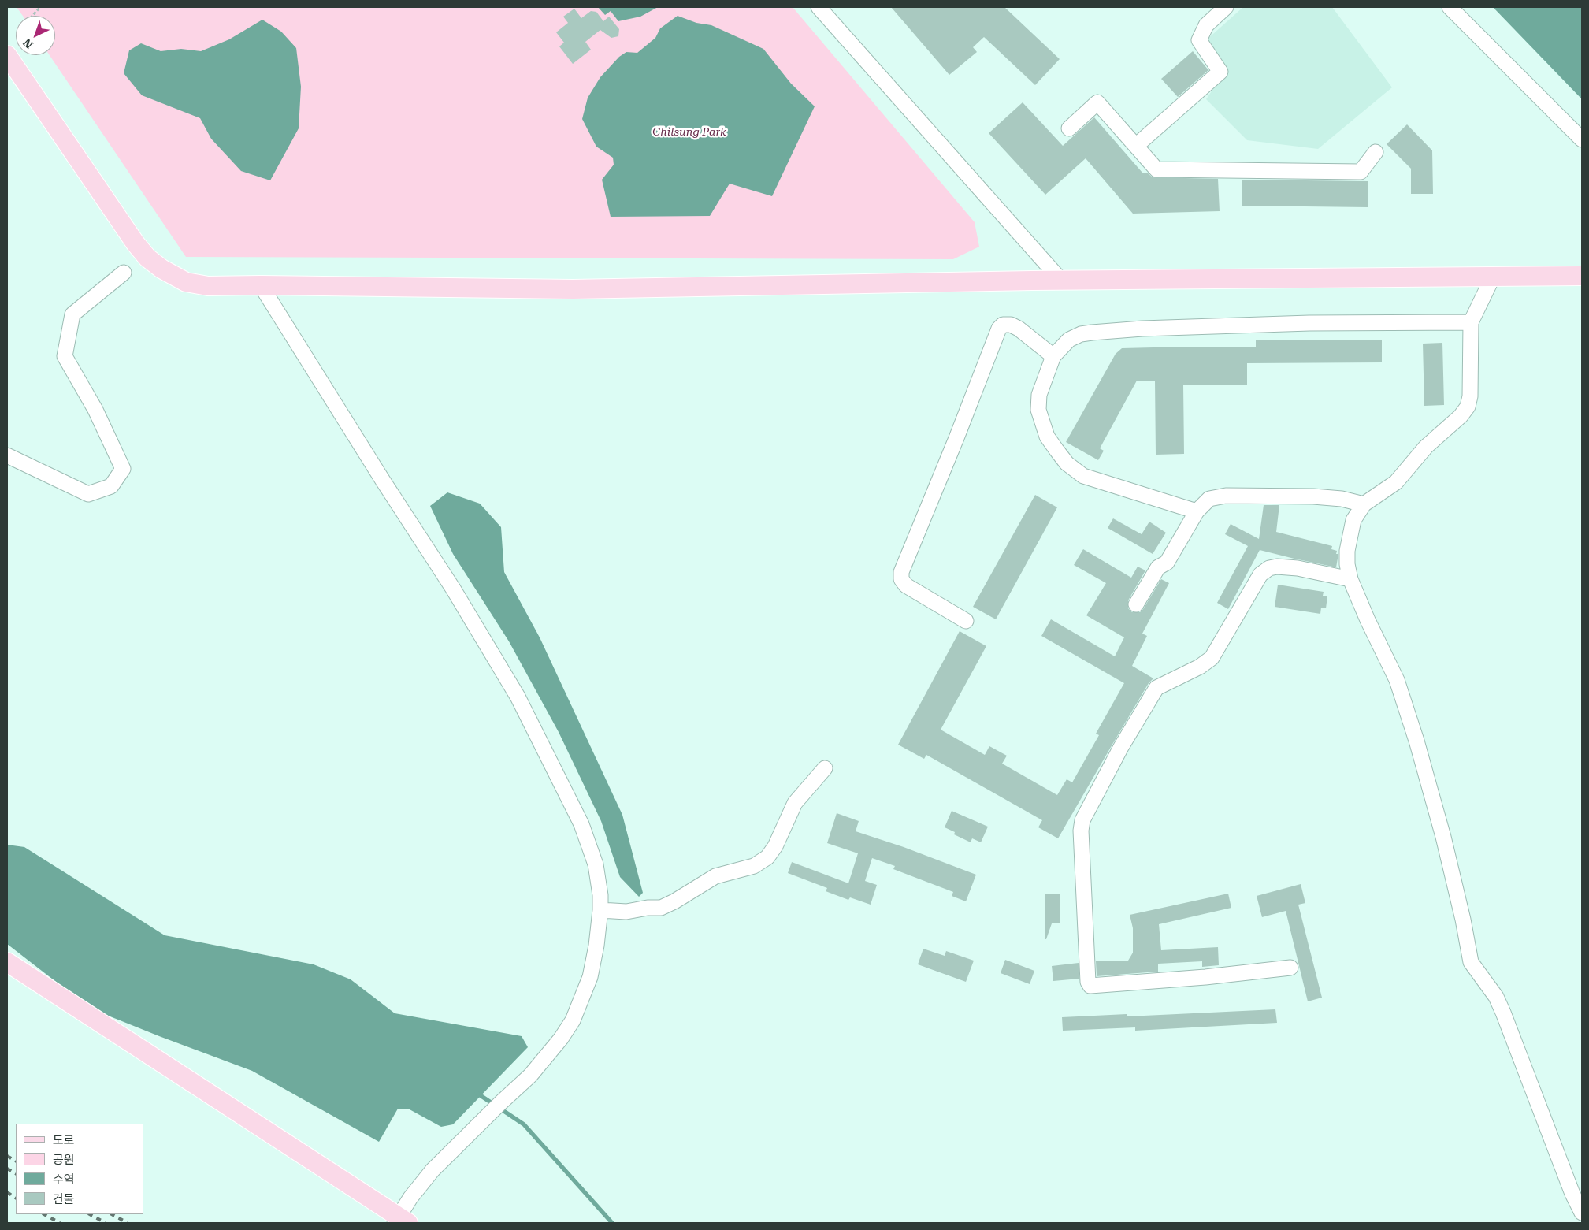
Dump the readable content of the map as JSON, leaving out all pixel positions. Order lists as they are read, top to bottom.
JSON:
{
  "parks": ["Chilsung Park"],
  "legend": [
    "도로",
    "공원",
    "수역",
    "건물"
  ],
  "north": "bottom left"
}
